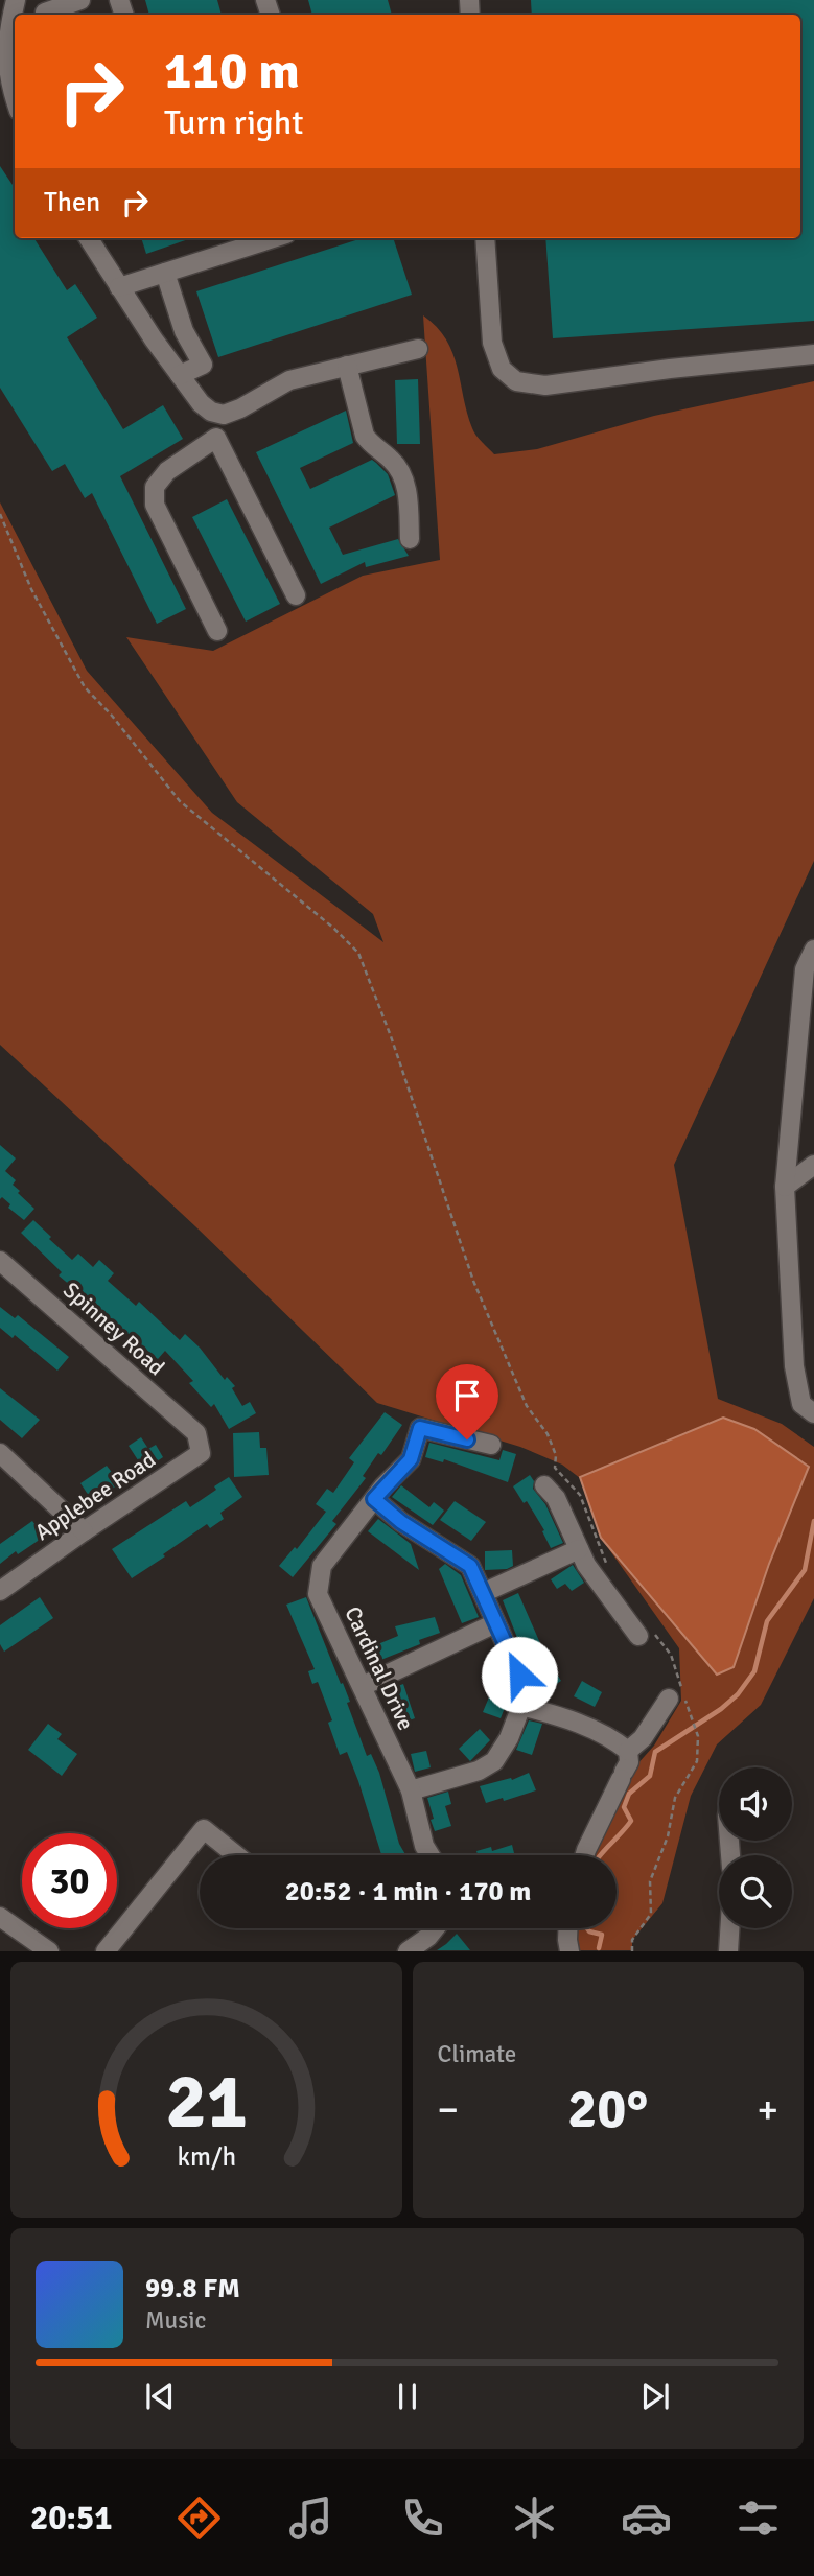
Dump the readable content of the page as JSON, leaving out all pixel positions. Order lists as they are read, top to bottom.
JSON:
{
  "streets": {
    "street": ["Spinney Road", "Applebee Road", "Cardinal Drive"]
  },
  "crossings": [
    ["Spinney Road", "Applebee Road"]
  ],
  "page": {
    "turn": ["110 m", "Turn right"],
    "then": "Then",
    "limit": "30",
    "trip": "20:52 · 1 min · 170 m",
    "tile": "Climate",
    "heat": ["−", "20°", "+"],
    "song": ["99.8 FM", "Music"],
    "tabs": "20:51",
    "gauge": ["21", "km/h"]
  }
}
